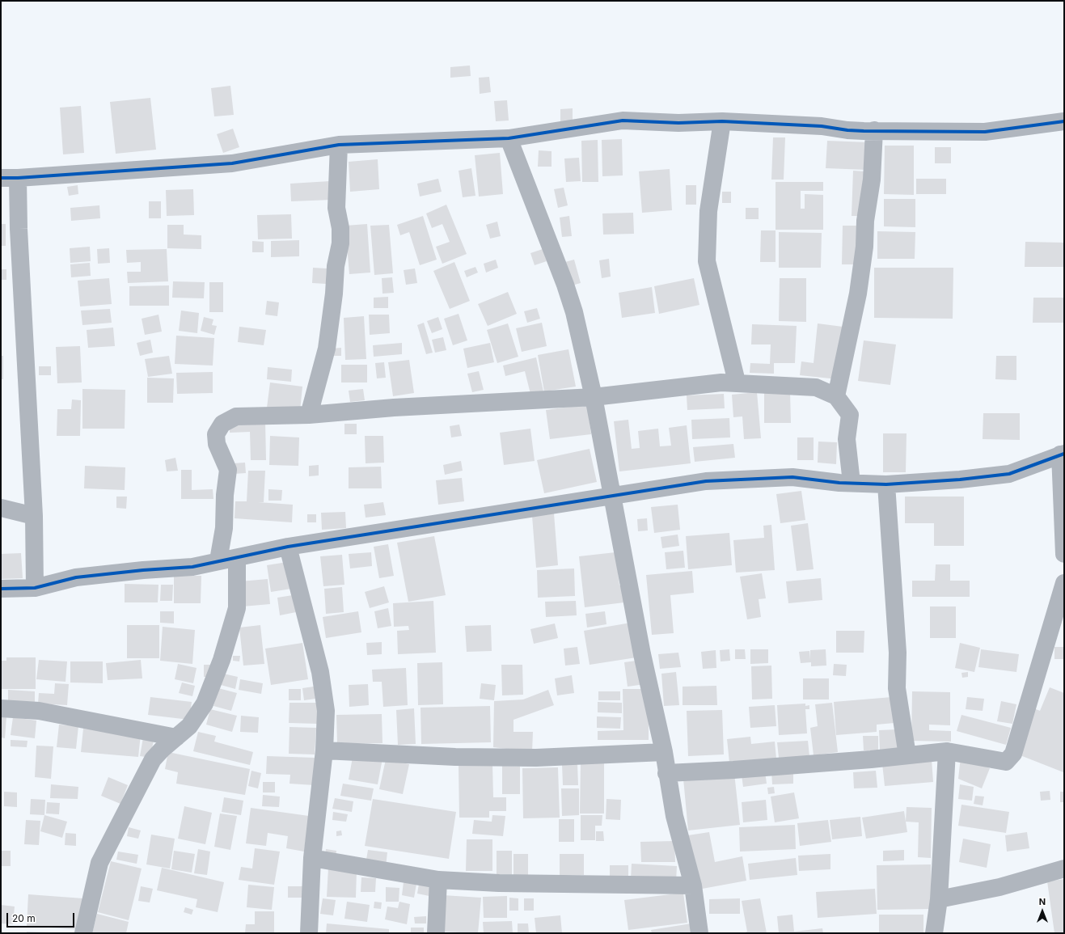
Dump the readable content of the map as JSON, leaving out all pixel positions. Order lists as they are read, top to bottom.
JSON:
{
  "scale_bar": "20 m",
  "north": "top"
}
